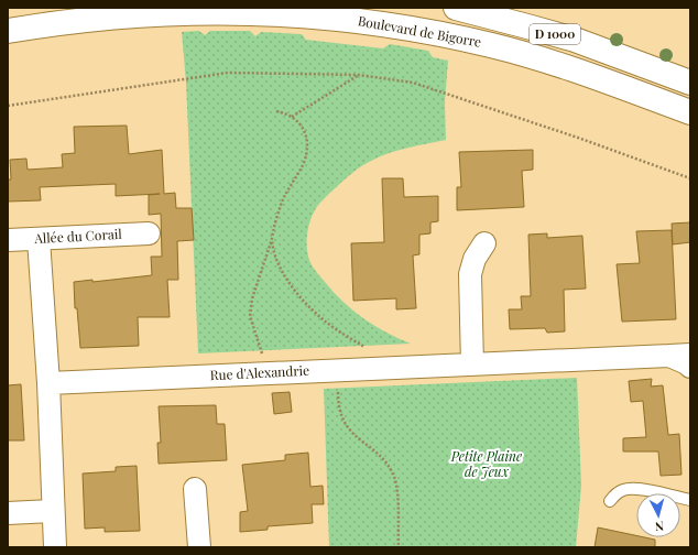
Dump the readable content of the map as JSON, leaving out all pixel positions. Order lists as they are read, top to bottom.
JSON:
{
  "streets": {
    "main road": ["Boulevard de Bigorre", "D 1000"],
    "street": ["Allée du Corail", "Rue d'Alexandrie"]
  },
  "parks": ["Petite Plaine de Jeux"],
  "north": "bottom"
}
